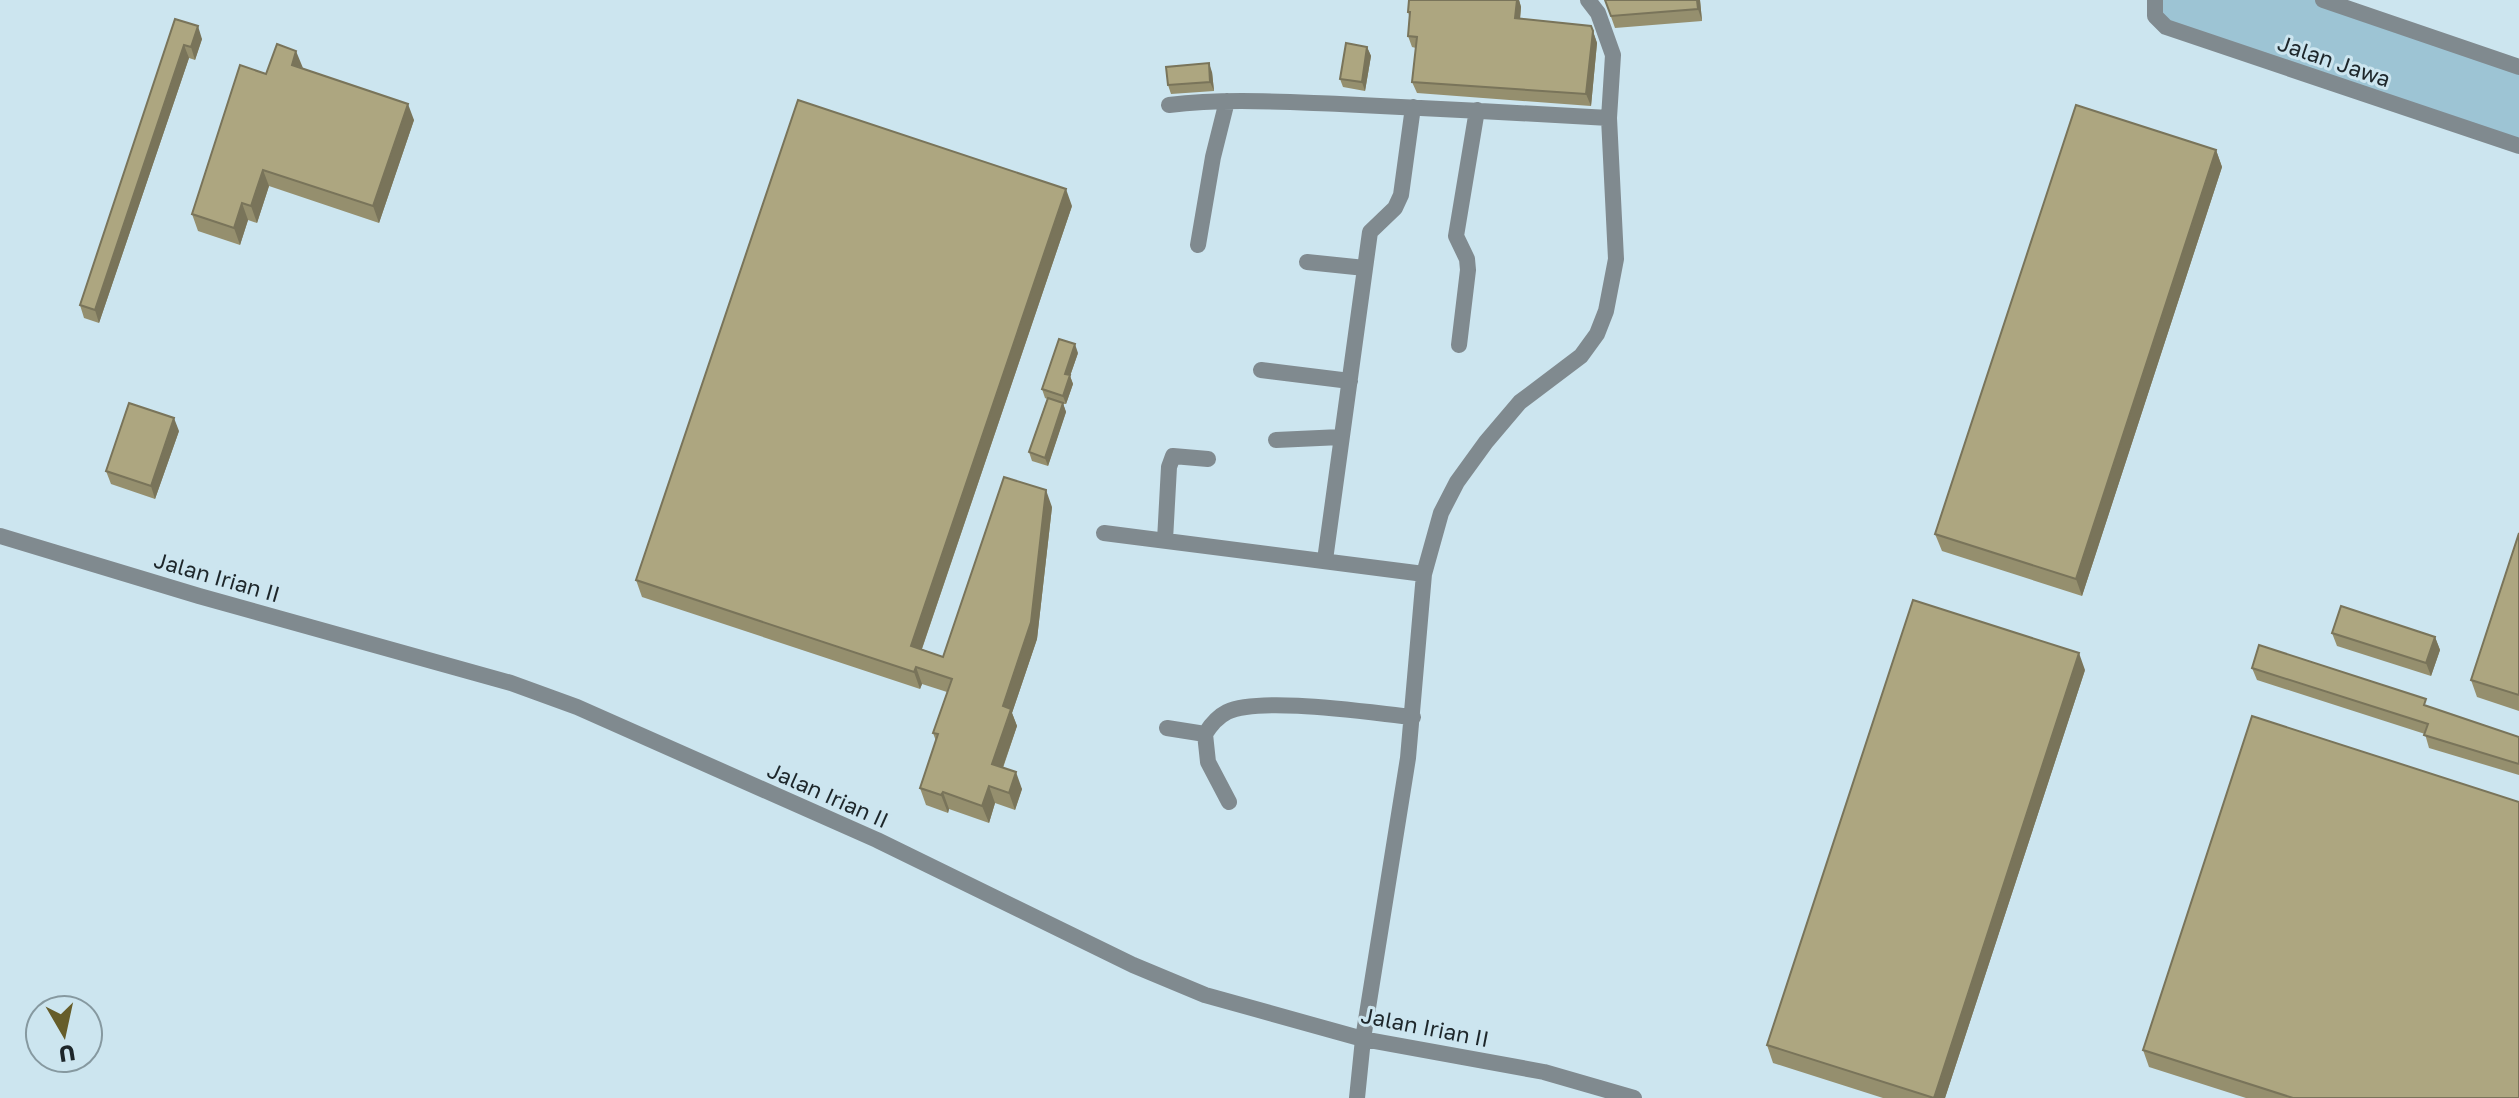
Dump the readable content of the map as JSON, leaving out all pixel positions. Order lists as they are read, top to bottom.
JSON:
{
  "streets": {
    "street": ["Jalan Jawa", "Jalan Irian II"]
  },
  "north": "bottom"
}
